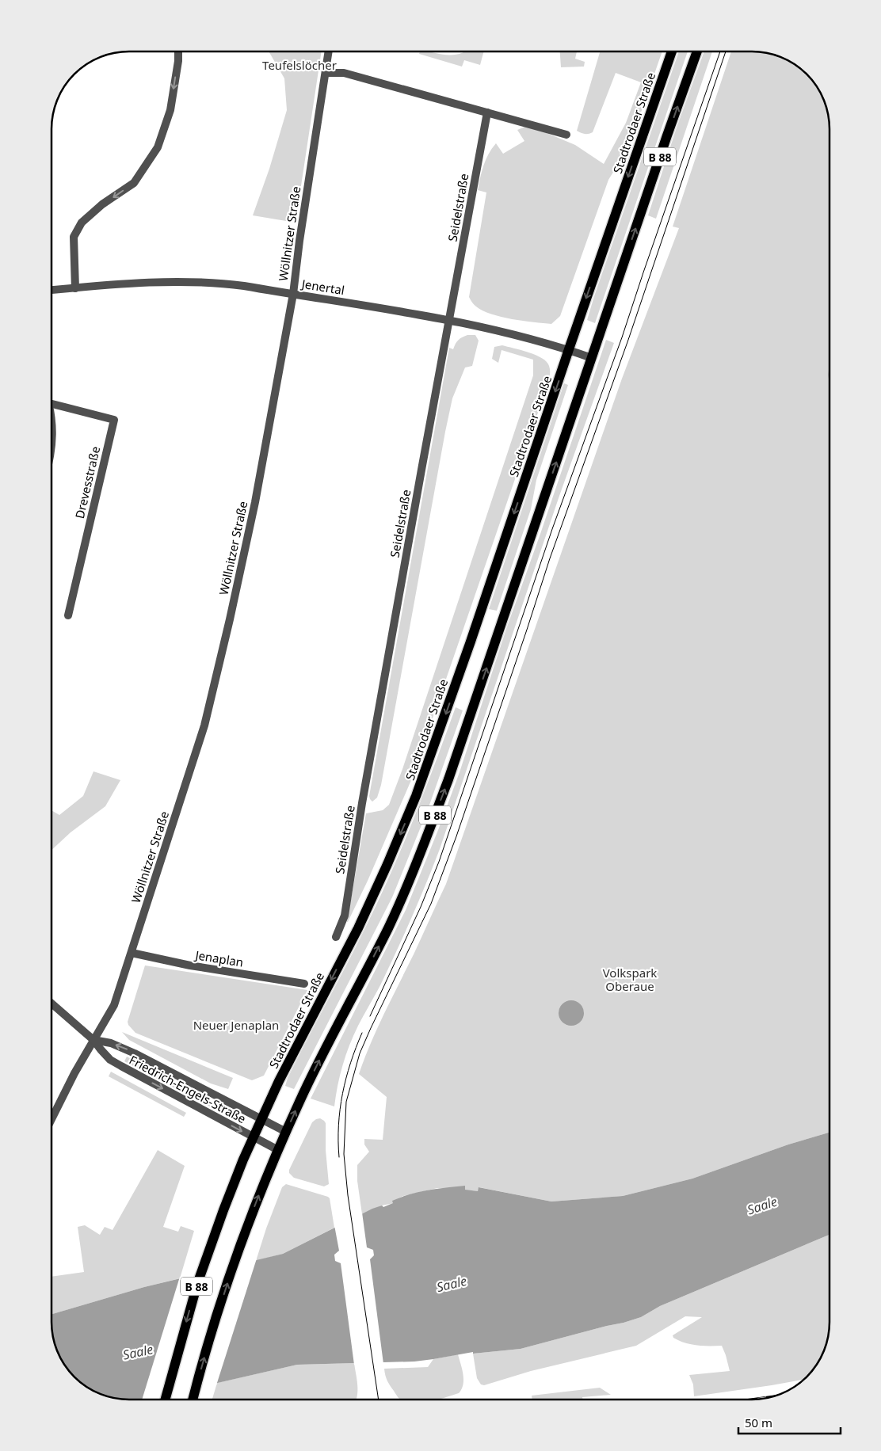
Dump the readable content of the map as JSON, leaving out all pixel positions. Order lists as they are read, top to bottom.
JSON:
{
  "streets": {
    "main road": ["Stadtrodaer Straße", "B 88"],
    "street": [
      "Seidelstraße",
      "Wöllnitzer Straße",
      "Jenertal",
      "Drevesstraße",
      "Jenaplan",
      "Friedrich-Engels-Straße"
    ]
  },
  "crossings": [
    ["Stadtrodaer Straße", "Jenertal"],
    ["Stadtrodaer Straße", "Friedrich-Engels-Straße"],
    ["B 88", "Jenertal"],
    ["B 88", "Friedrich-Engels-Straße"],
    ["Seidelstraße", "Jenertal"],
    ["Wöllnitzer Straße", "Jenertal"],
    ["Wöllnitzer Straße", "Jenaplan"],
    ["Wöllnitzer Straße", "Friedrich-Engels-Straße"]
  ],
  "water": ["Saale"],
  "parks": ["Teufelslöcher", "Volkspark Oberaue", "Neuer Jenaplan"],
  "scale_bar": "50 m"
}
